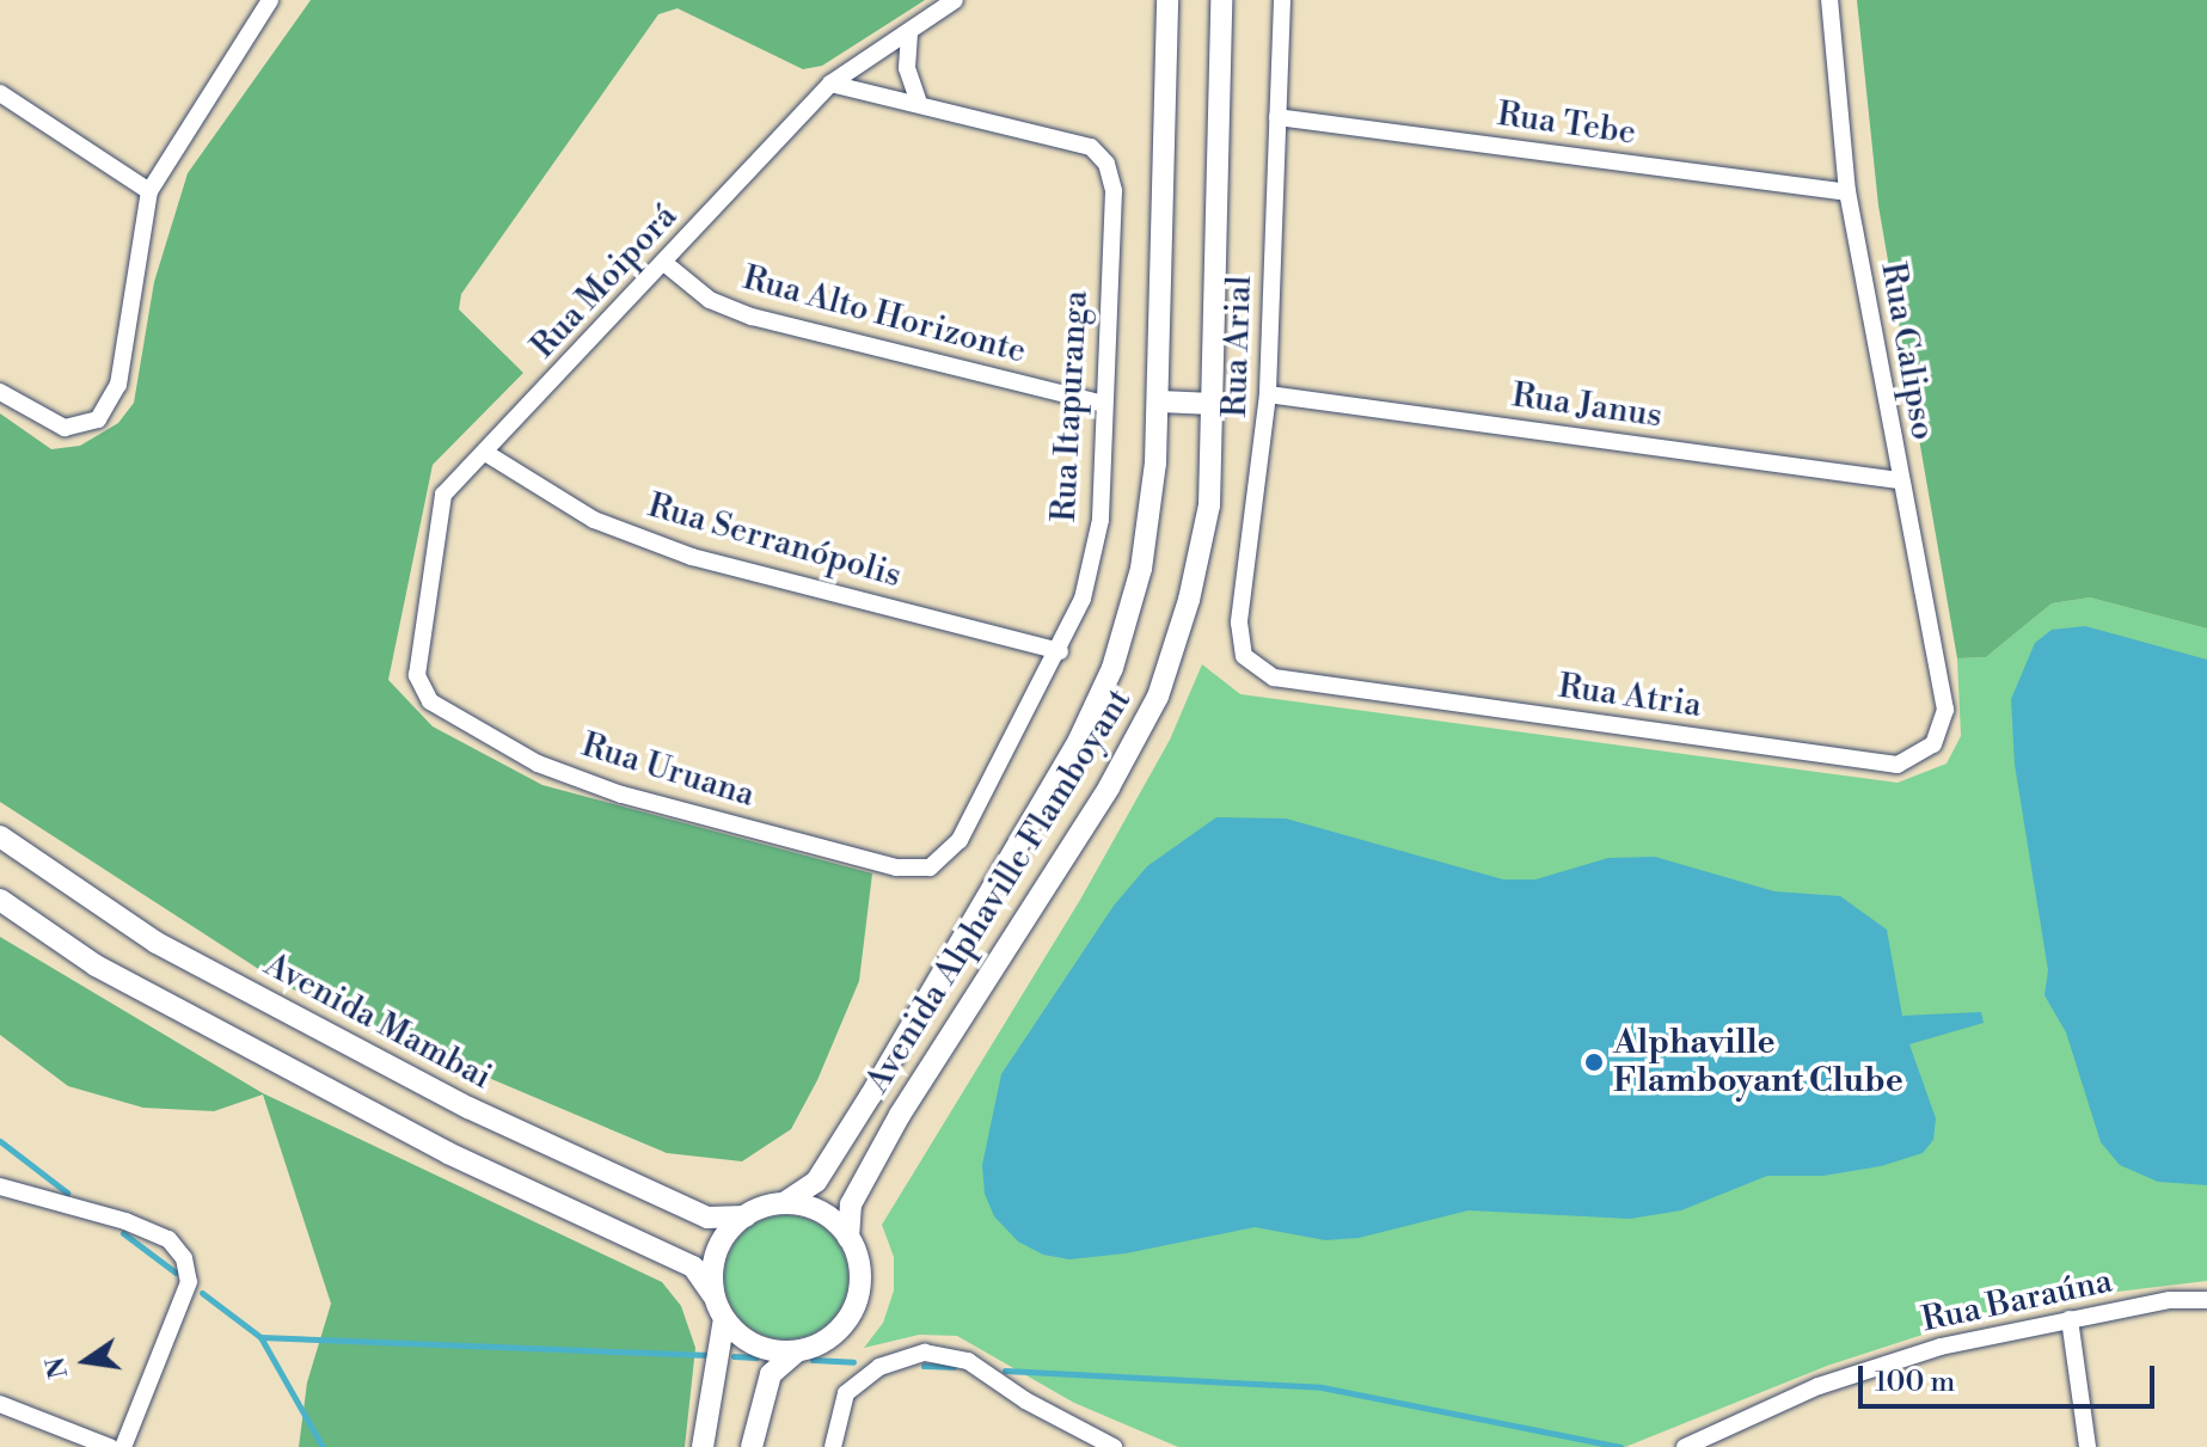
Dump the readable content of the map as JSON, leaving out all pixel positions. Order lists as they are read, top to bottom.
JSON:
{
  "streets": {
    "street": [
      "Rua Tebe",
      "Rua Moiporá",
      "Rua Alto Horizonte",
      "Rua Arial",
      "Rua Calipso",
      "Rua Itapuranga",
      "Rua Janus",
      "Rua Serranópolis",
      "Rua Atria",
      "Rua Uruana",
      "Avenida Alphaville Flamboyant",
      "Avenida Mambai",
      "Rua Baraúna"
    ]
  },
  "crossings": [
    ["Rua Tebe", "Rua Arial"],
    ["Rua Tebe", "Rua Calipso"],
    ["Rua Moiporá", "Rua Alto Horizonte"],
    ["Rua Moiporá", "Rua Serranópolis"],
    ["Rua Moiporá", "Rua Uruana"],
    ["Rua Alto Horizonte", "Rua Itapuranga"],
    ["Rua Arial", "Rua Janus"],
    ["Rua Arial", "Rua Atria"],
    ["Rua Calipso", "Rua Janus"],
    ["Rua Calipso", "Rua Atria"],
    ["Rua Itapuranga", "Rua Serranópolis"],
    ["Rua Itapuranga", "Rua Uruana"],
    ["Avenida Alphaville Flamboyant", "Avenida Mambai"]
  ],
  "places": ["Alphaville Flamboyant Clube"],
  "scale_bar": "100 m",
  "north": "left"
}
